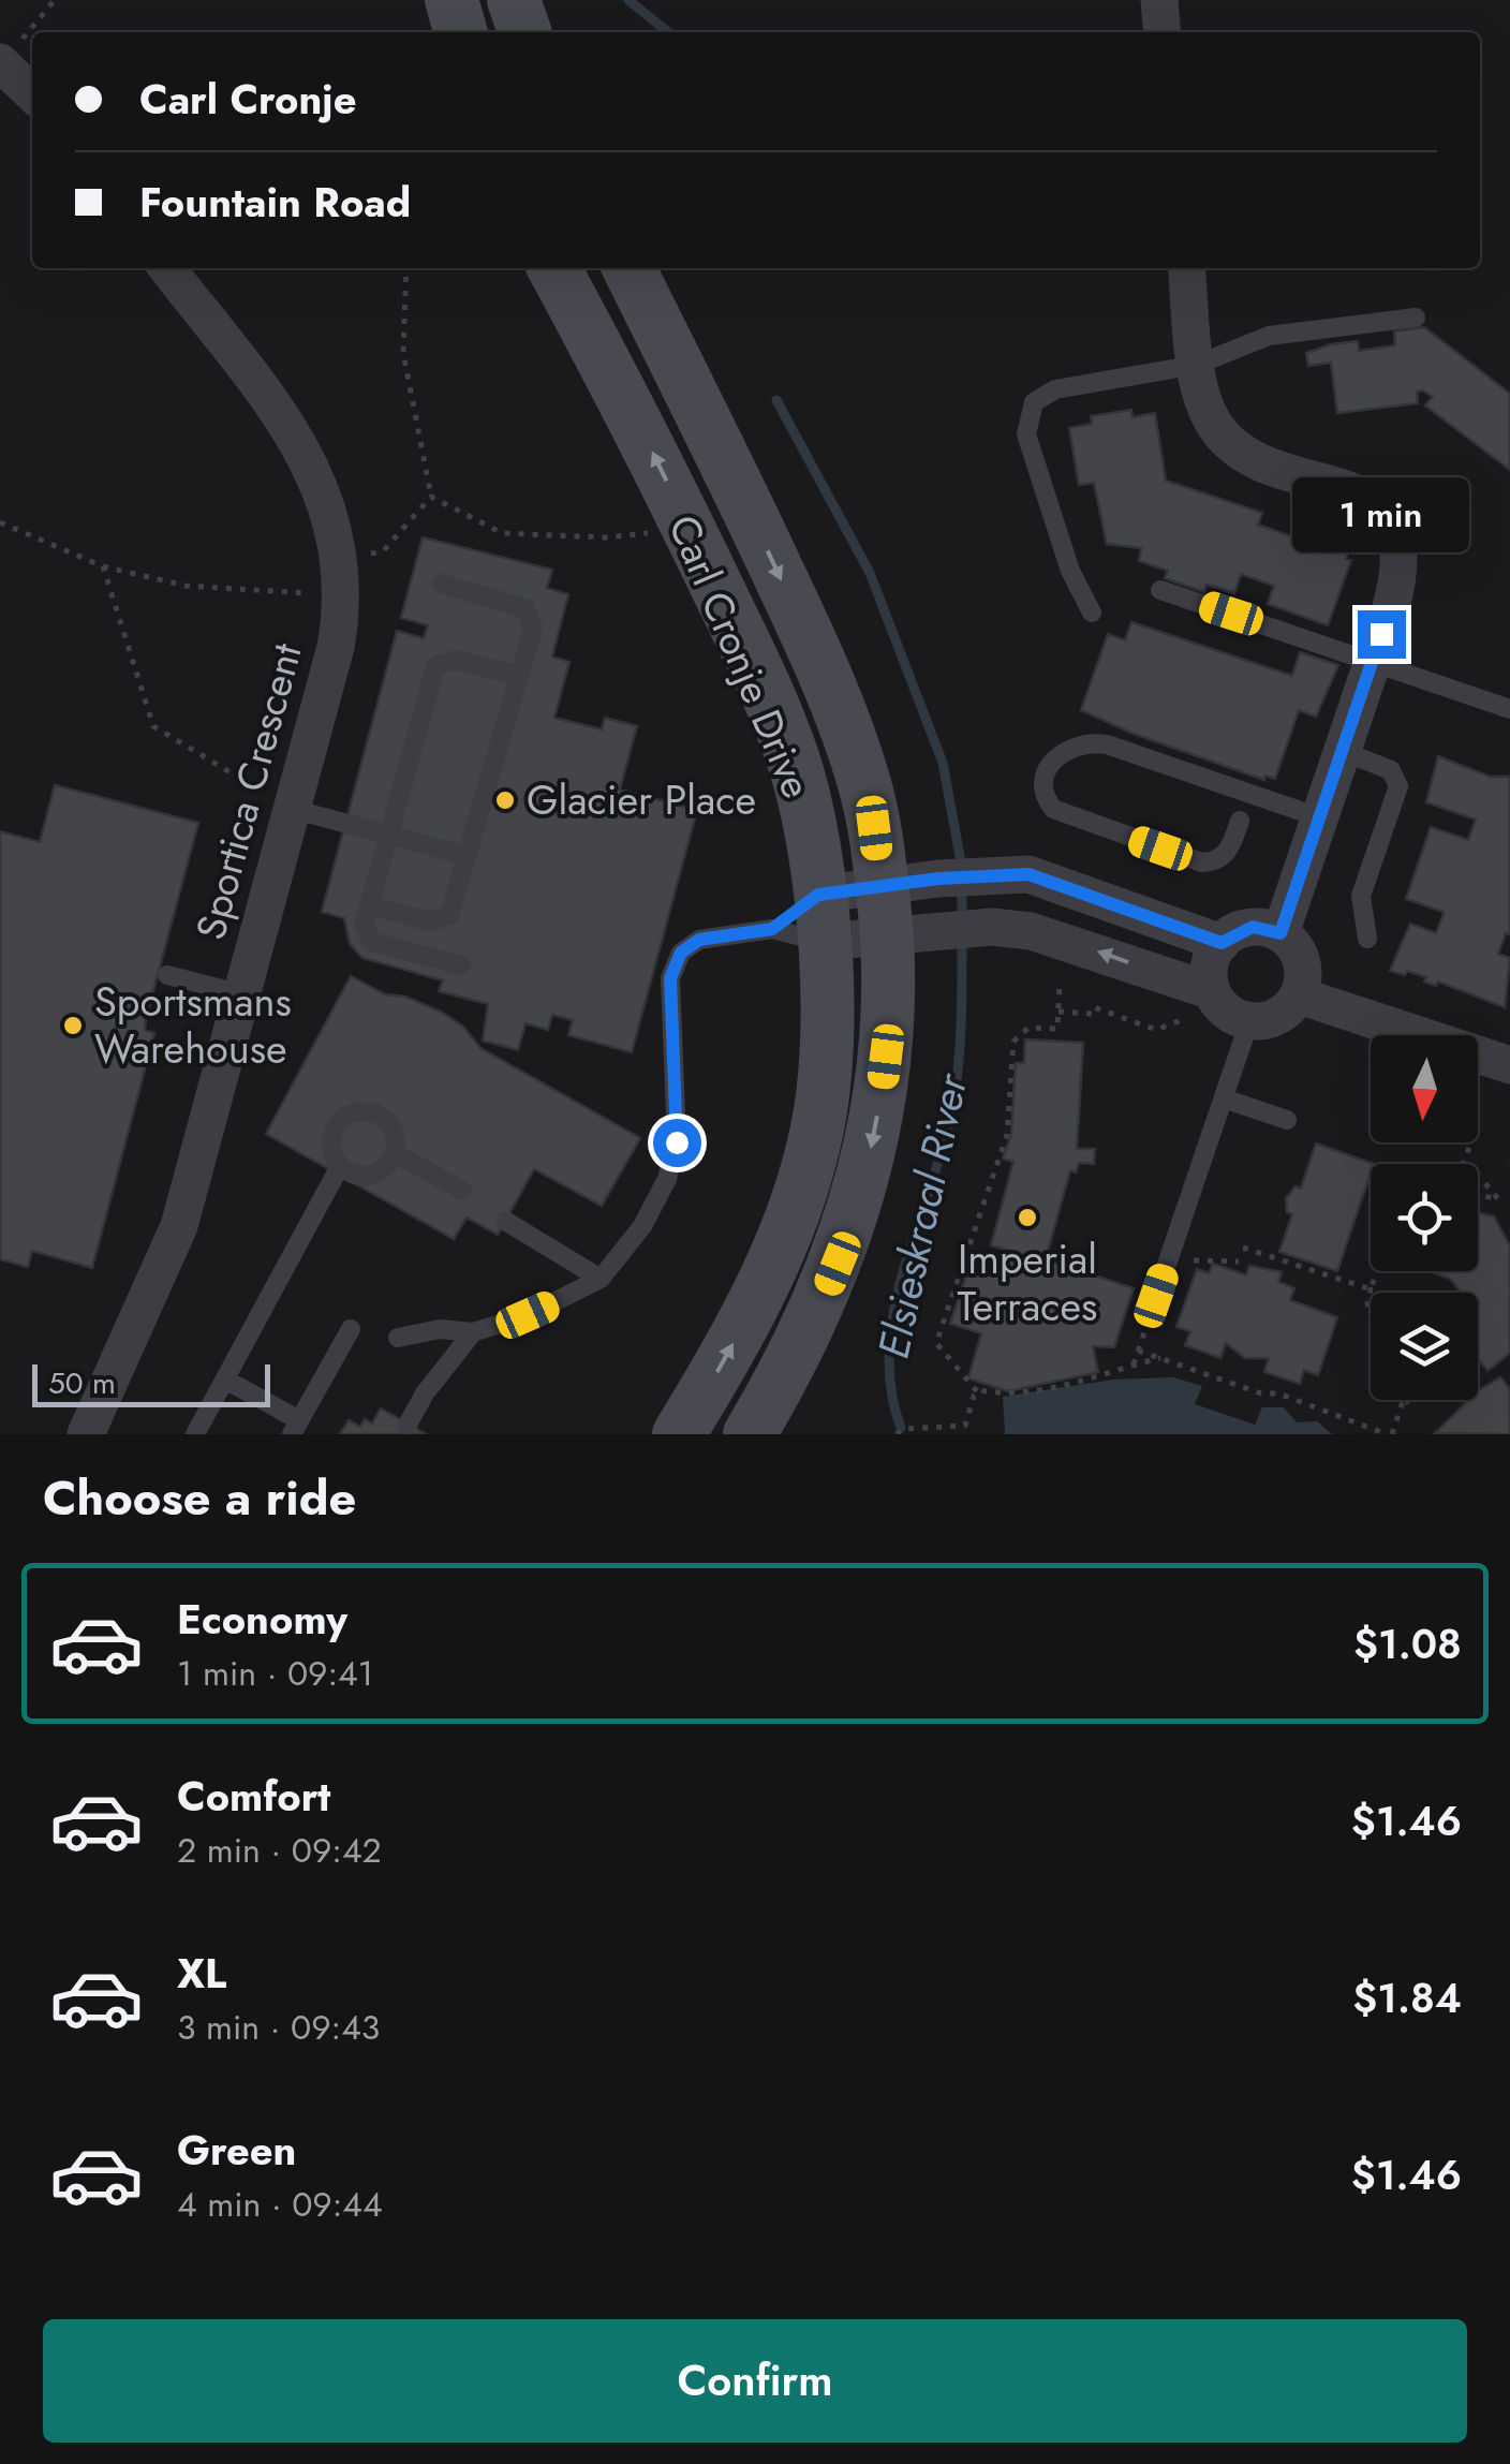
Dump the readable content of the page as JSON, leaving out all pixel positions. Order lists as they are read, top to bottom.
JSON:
{
  "streets": {
    "main road": ["Carl Cronje Drive"],
    "street": ["Sportica Crescent"]
  },
  "water": ["Elsieskraal River"],
  "places": ["Glacier Place", "Sportsmans Warehouse", "Imperial Terraces"],
  "scale_bar": "50 m",
  "north": "bottom",
  "page": {
    "banner": ["Carl Cronje", "Fountain Road"],
    "bubble": "1 min",
    "scale": "50 m",
    "heading": "Choose a ride",
    "list": [
      {
        "name": "Economy",
        "note": "1 min · 09:41",
        "value": "$1.08"
      },
      {
        "name": "Comfort",
        "note": "2 min · 09:42",
        "value": "$1.46"
      },
      {
        "name": "XL",
        "note": "3 min · 09:43",
        "value": "$1.84"
      },
      {
        "name": "Green",
        "note": "4 min · 09:44",
        "value": "$1.46"
      }
    ],
    "buttons": "Confirm"
  }
}
